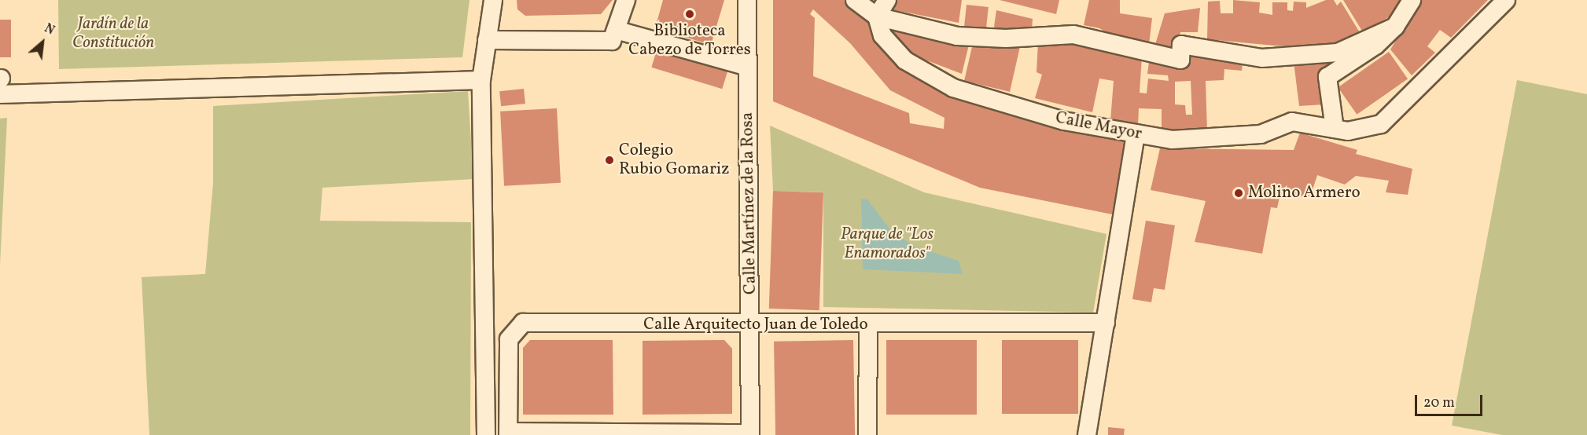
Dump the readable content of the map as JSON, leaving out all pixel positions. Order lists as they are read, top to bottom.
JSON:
{
  "streets": {
    "street": ["Calle Mayor", "Calle Martínez de la Rosa", "Calle Arquitecto Juan de Toledo"]
  },
  "crossings": [
    ["Calle Martínez de la Rosa", "Calle Arquitecto Juan de Toledo"]
  ],
  "parks": ["Jardín de la Constitución", "Parque de \"Los Enamorados\""],
  "places": ["Biblioteca Cabezo de Torres", "Colegio Rubio Gomariz", "Molino Armero"],
  "scale_bar": "20 m",
  "north": "top right"
}
